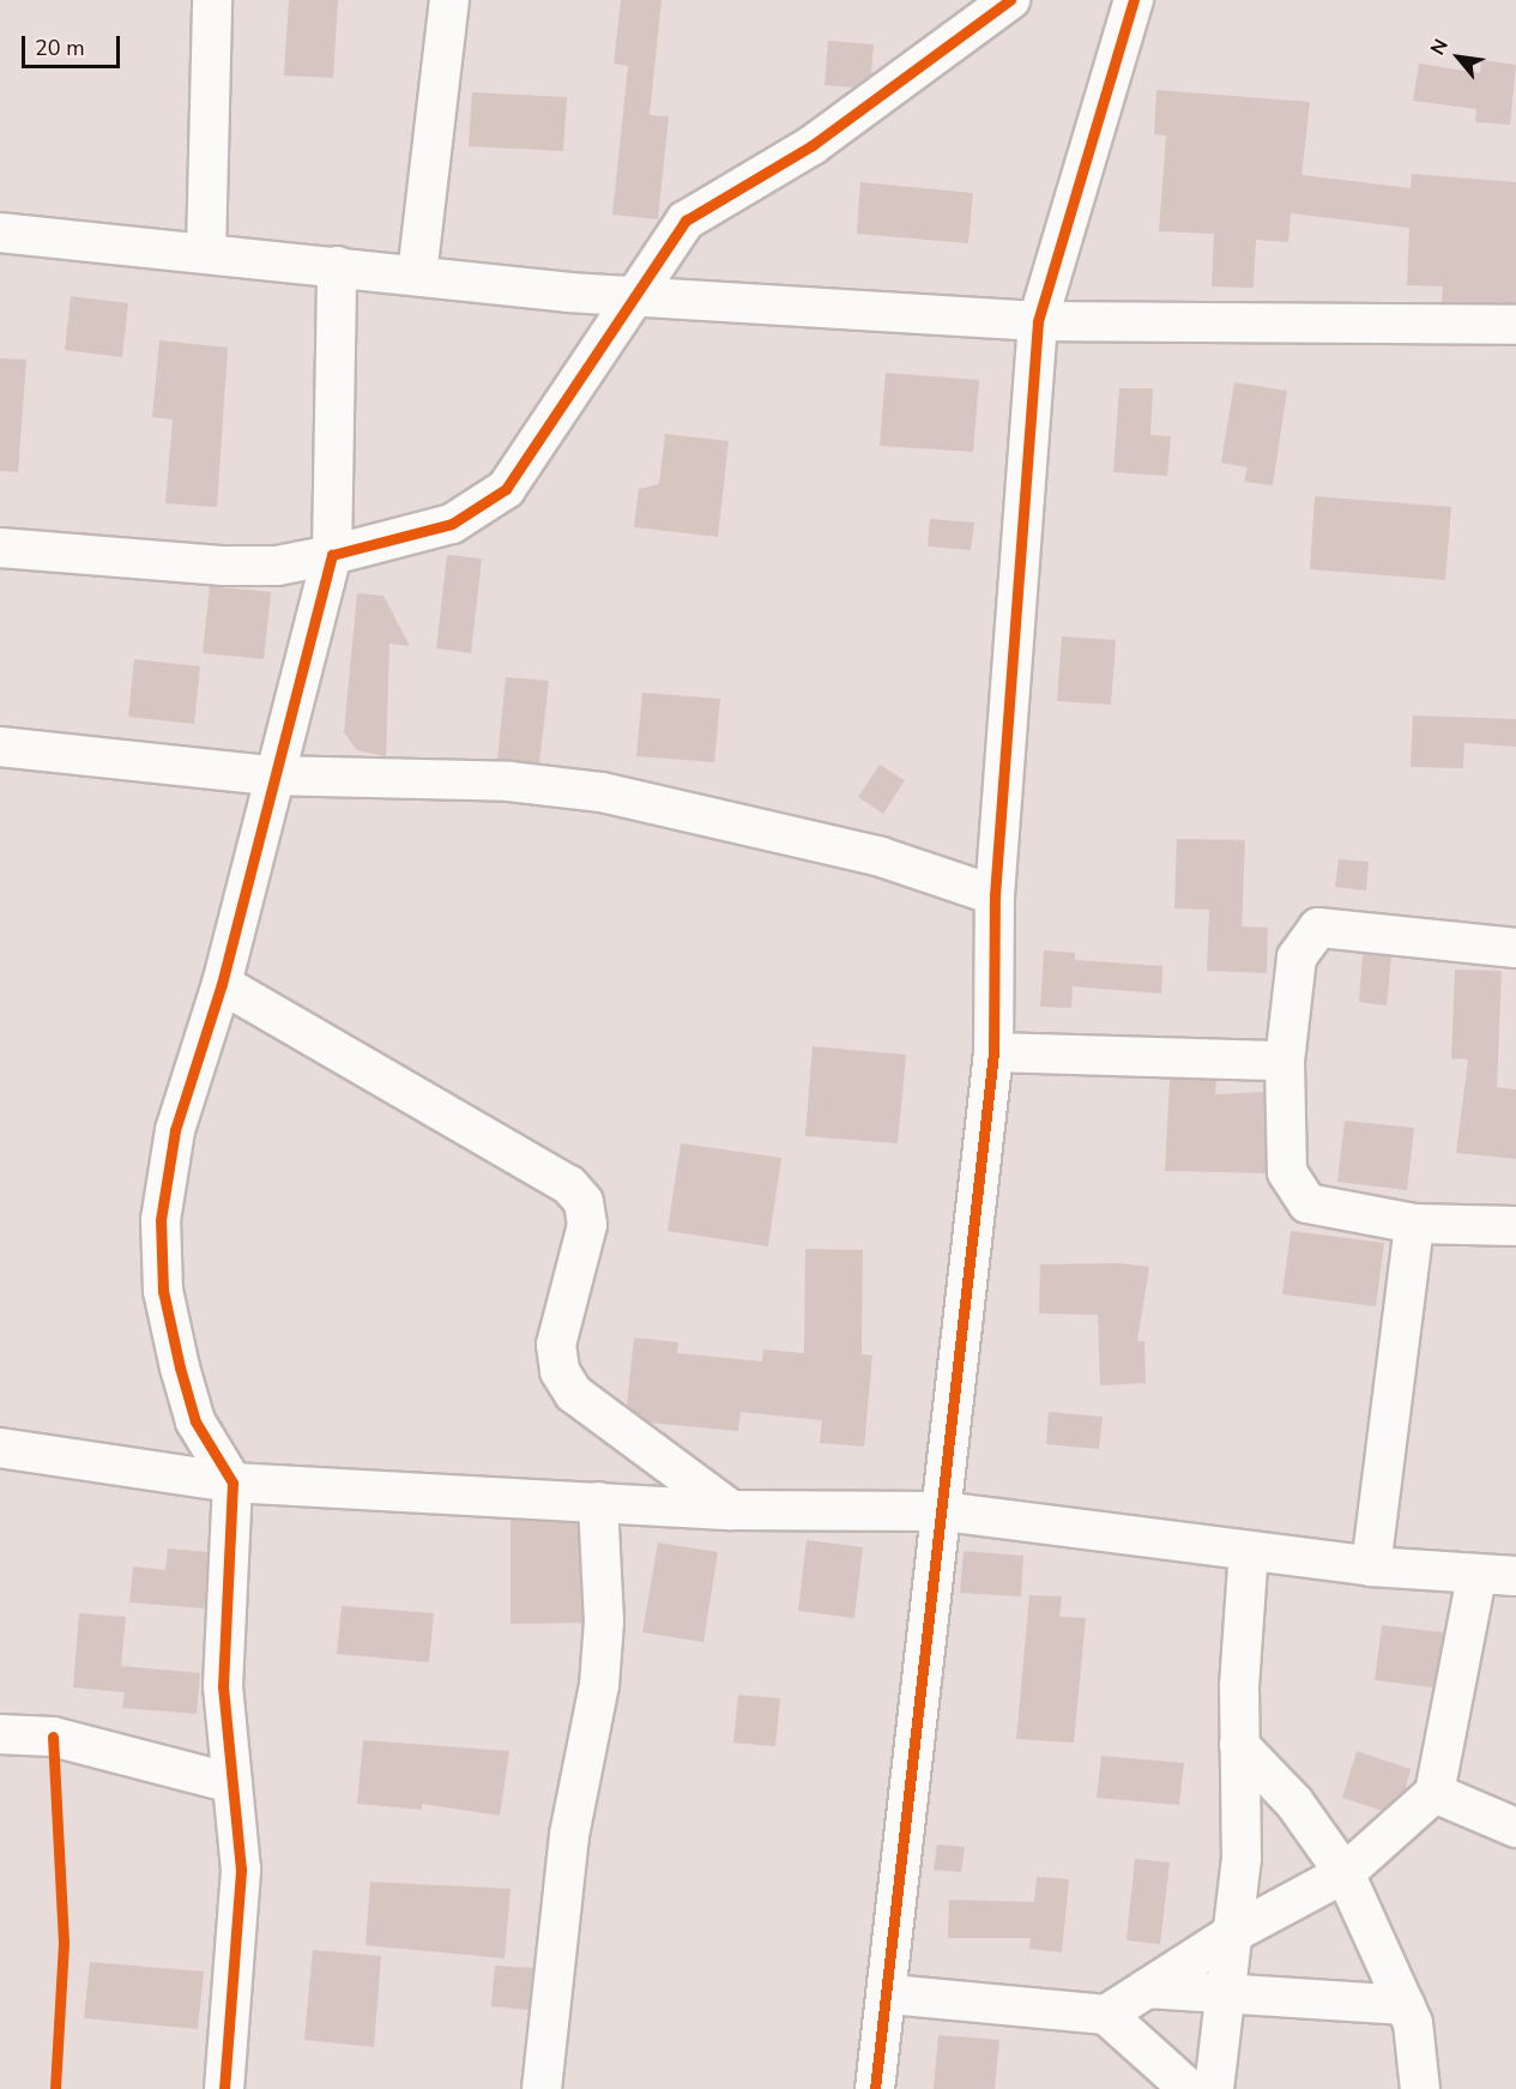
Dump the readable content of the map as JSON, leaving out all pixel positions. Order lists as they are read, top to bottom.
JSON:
{
  "scale_bar": "20 m",
  "north": "top left"
}
